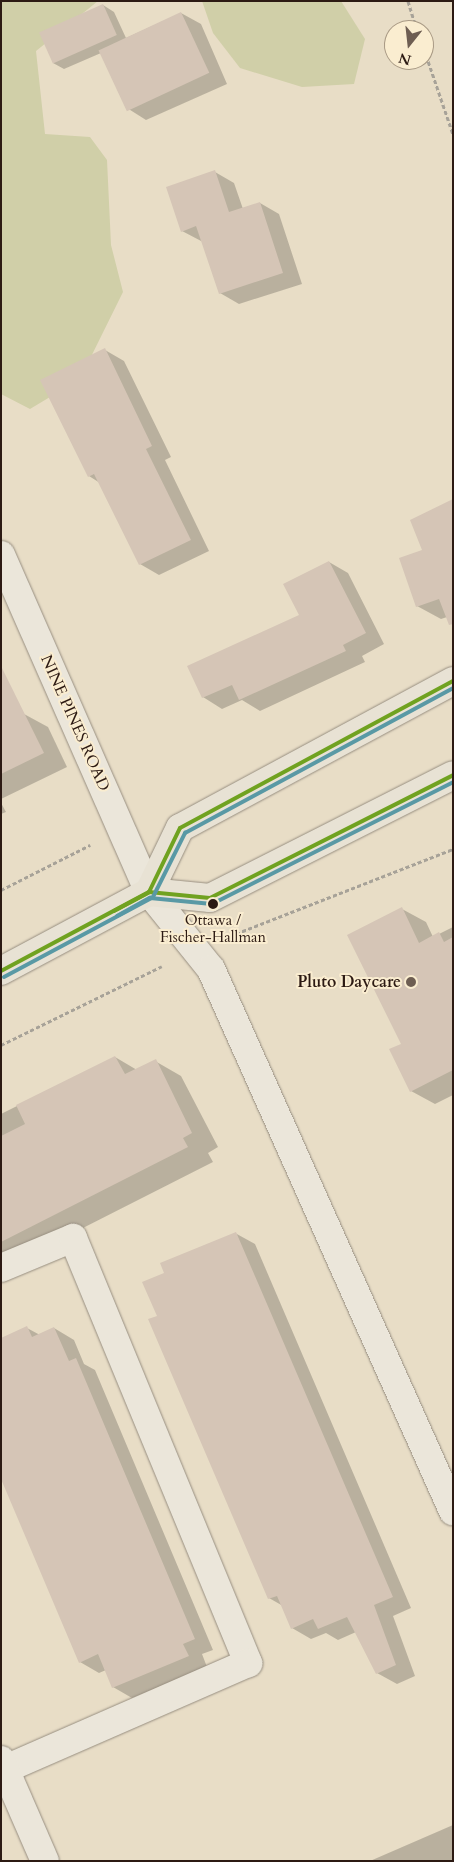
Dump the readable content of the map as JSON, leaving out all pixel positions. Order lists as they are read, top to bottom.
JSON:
{
  "streets": {
    "street": ["NINE PINES ROAD"]
  },
  "places": ["Ottawa / Fischer-Hallman", "Pluto Daycare"],
  "north": "bottom"
}
